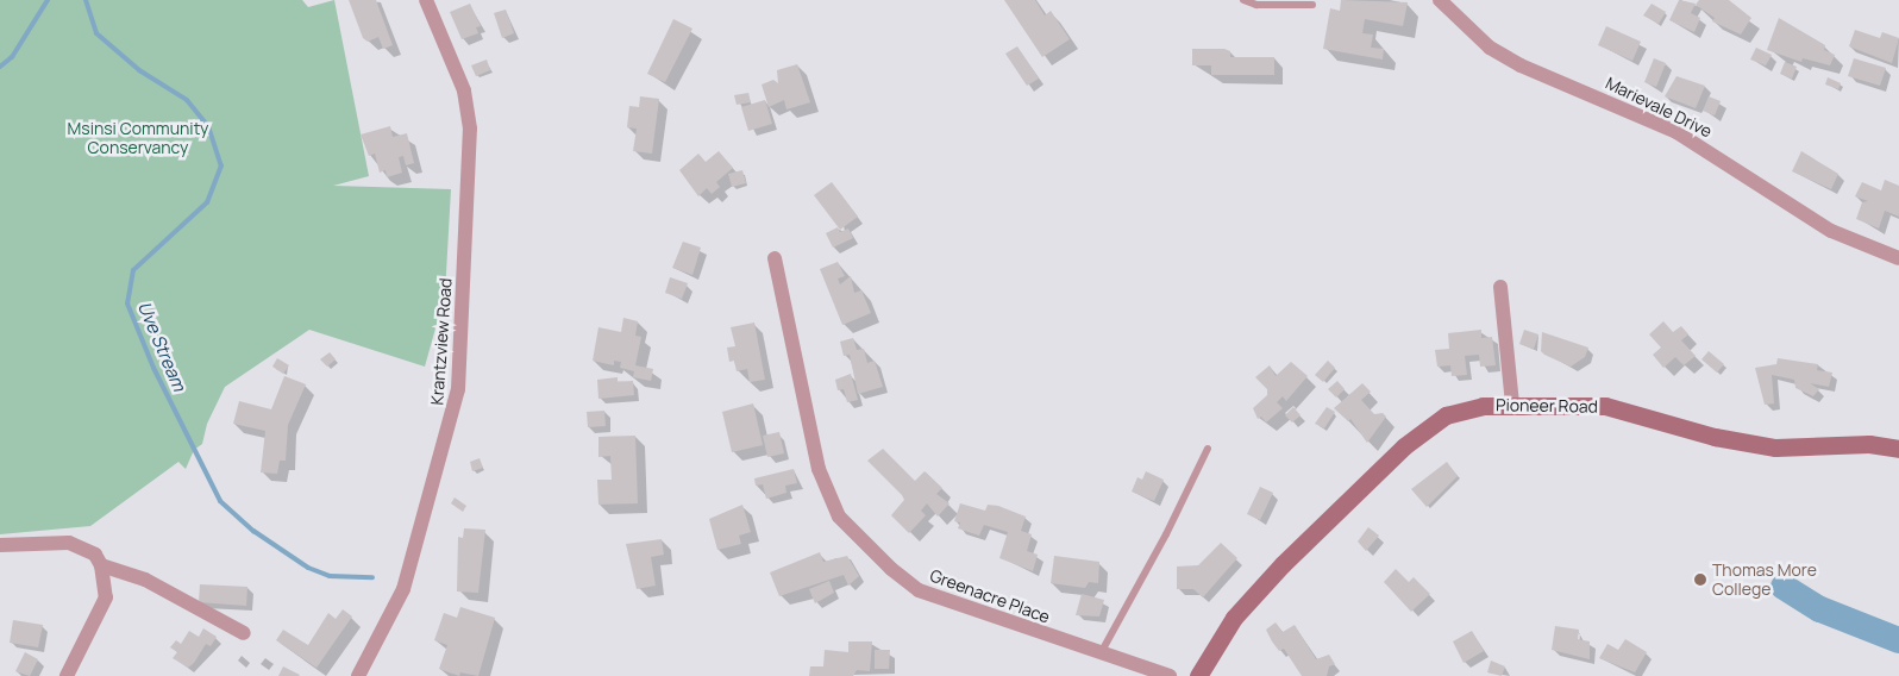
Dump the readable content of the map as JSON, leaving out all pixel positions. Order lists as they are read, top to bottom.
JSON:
{
  "streets": {
    "main road": ["Pioneer Road"],
    "street": ["Marievale Drive", "Krantzview Road", "Greenacre Place"]
  },
  "water": ["Uve Stream"],
  "parks": ["Msinsi Community Conservancy"],
  "places": ["Thomas More College"]
}
